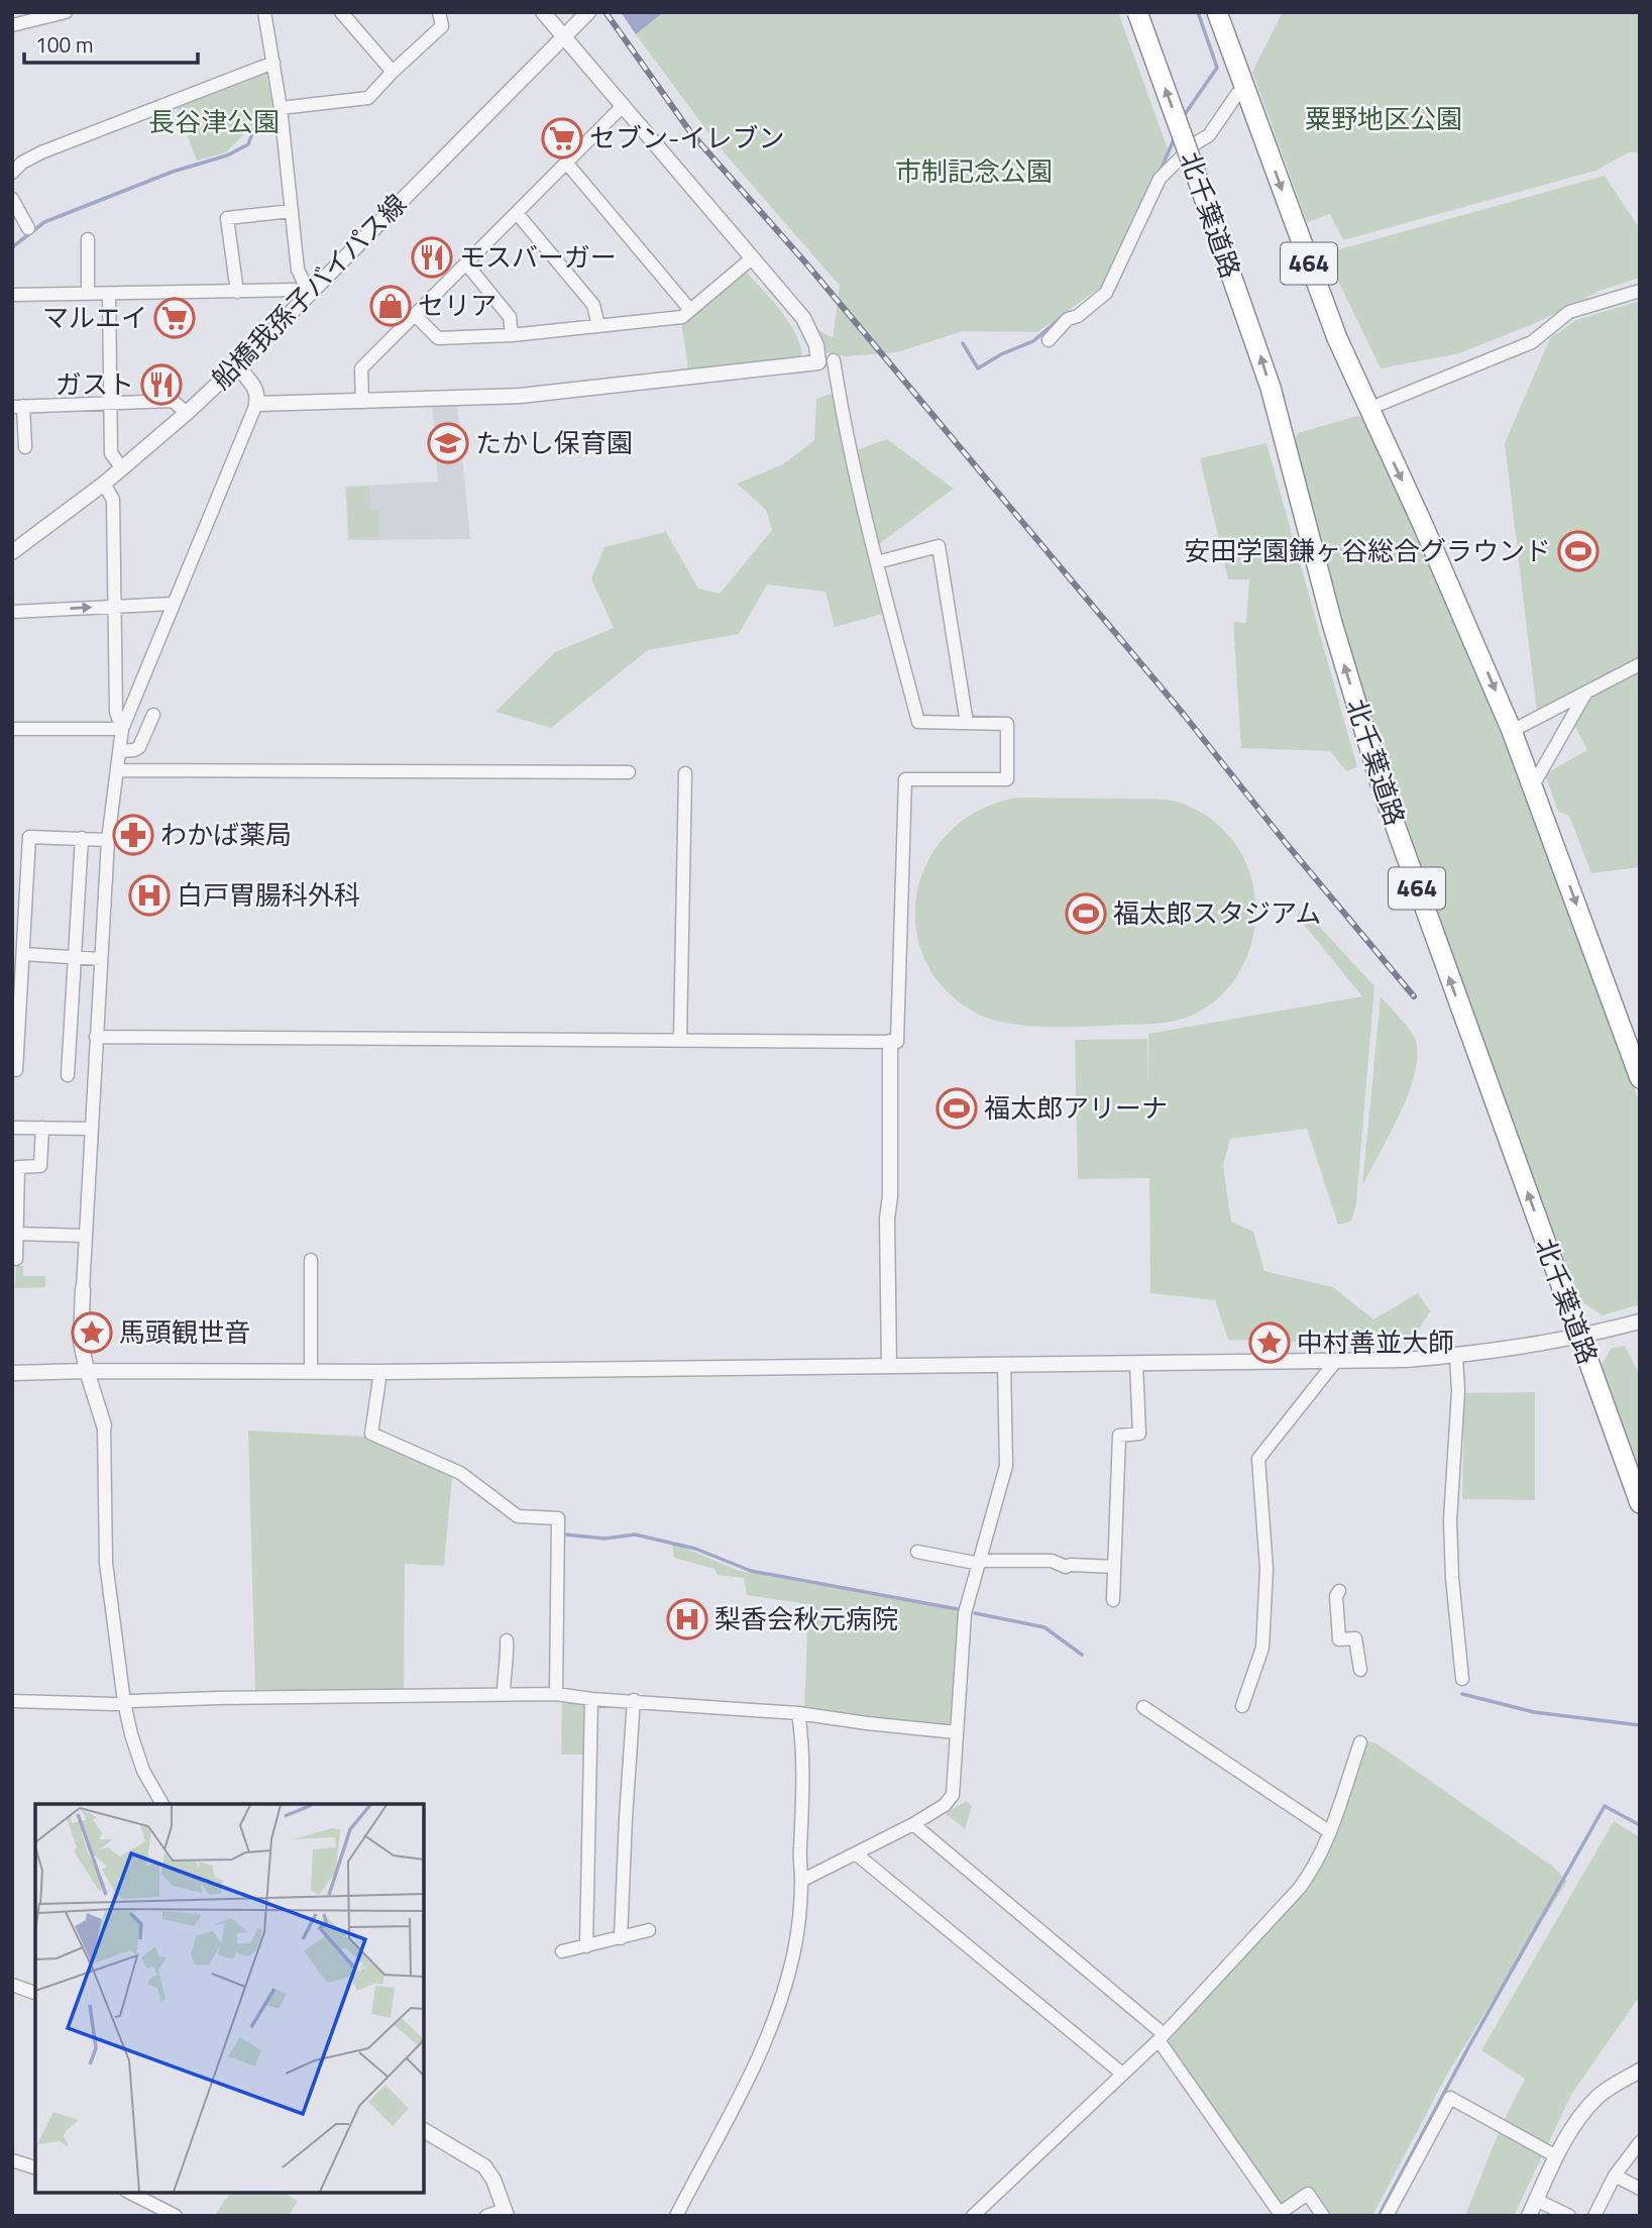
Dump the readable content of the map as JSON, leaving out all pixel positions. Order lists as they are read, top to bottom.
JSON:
{
  "streets": {
    "highway": ["北千葉道路", "464"],
    "street": ["船橋我孫子バイパス線"]
  },
  "parks": ["粟野地区公園", "長谷津公園", "市制記念公園"],
  "places": {
    "supermarket": ["セブン-イレブン", "マルエイ"],
    "restaurant": ["モスバーガー", "ガスト"],
    "shop": ["セリア"],
    "school or university": ["たかし保育園"],
    "sports": ["安田学園鎌ヶ谷総合グラウンド", "福太郎スタジアム", "福太郎アリーナ"],
    "pharmacy": ["わかば薬局"],
    "hospital": ["白戸胃腸科外科", "梨香会秋元病院"],
    "place": ["馬頭観世音", "中村善並大師"]
  },
  "scale_bar": "100 m"
}
